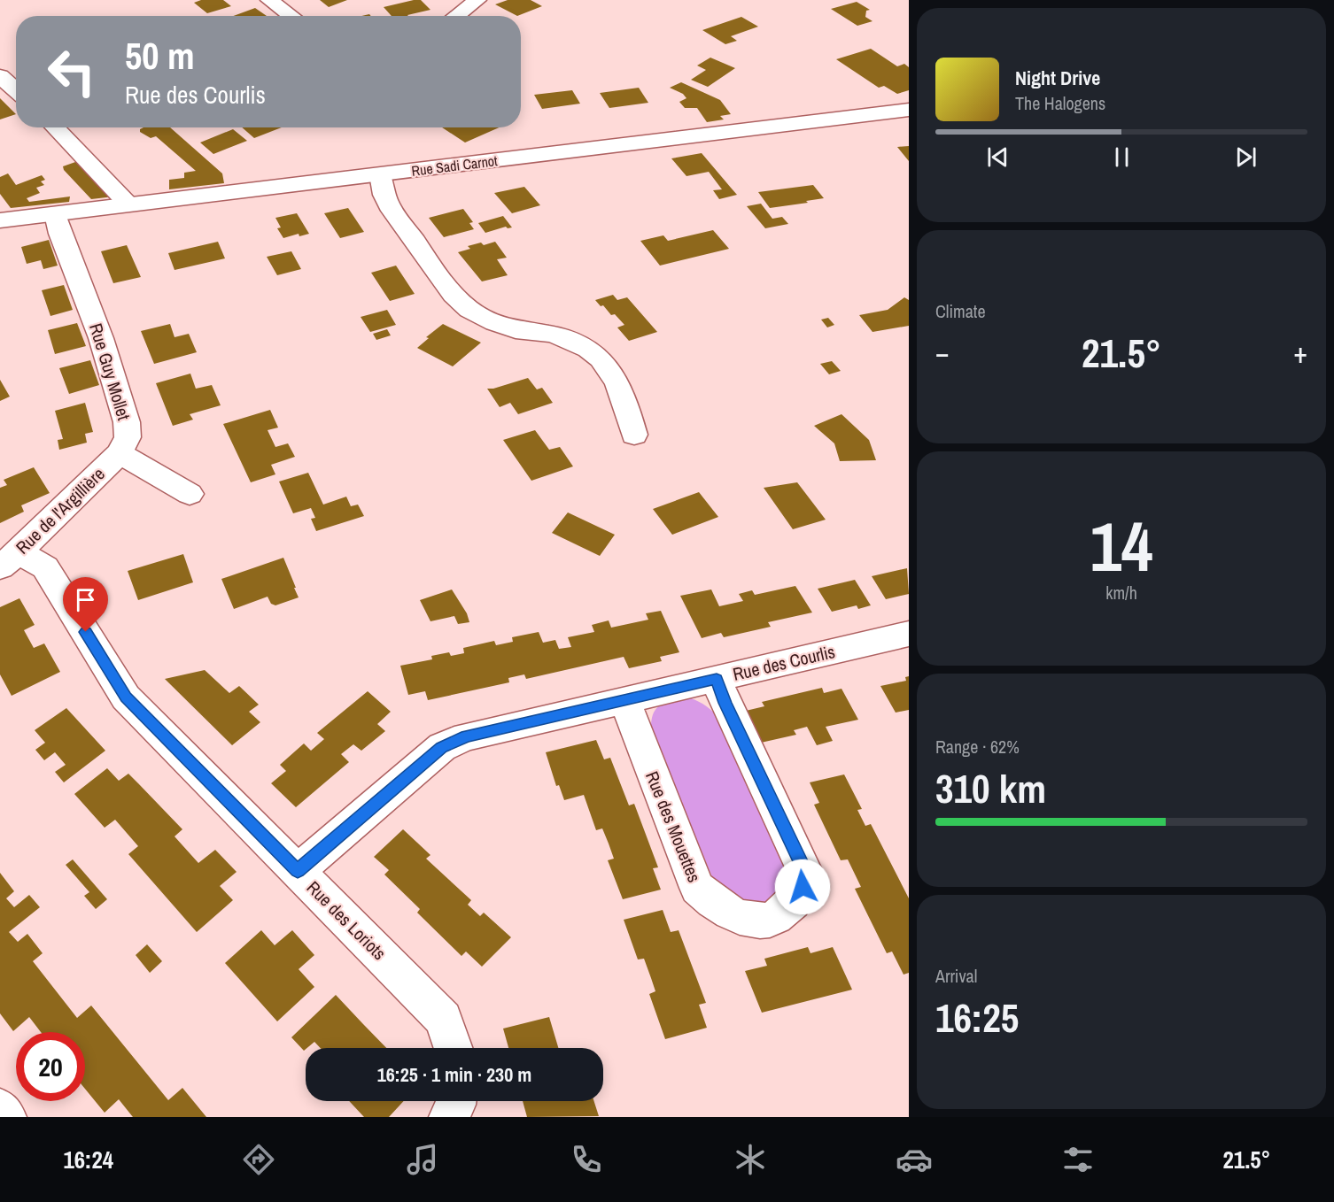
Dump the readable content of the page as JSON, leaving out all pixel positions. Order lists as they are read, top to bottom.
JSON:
{
  "streets": {
    "street": [
      "Rue Sadi Carnot",
      "Rue Guy Mollet",
      "Rue de l'Argillière",
      "Rue des Courlis",
      "Rue des Mouettes",
      "Rue des Loriots"
    ]
  },
  "crossings": [
    ["Rue Sadi Carnot", "Rue Guy Mollet"],
    ["Rue Guy Mollet", "Rue de l'Argillière"],
    ["Rue de l'Argillière", "Rue des Loriots"],
    ["Rue des Courlis", "Rue des Mouettes"],
    ["Rue des Courlis", "Rue des Loriots"]
  ],
  "page": {
    "turn": ["50 m", "Rue des Courlis"],
    "song": ["Night Drive", "The Halogens"],
    "tile": [
      "Climate",
      ["14", "km/h"],
      ["Range · 62%", "310 km"],
      ["Arrival", "16:25"]
    ],
    "heat": ["−", "21.5°", "+"],
    "limit": "20",
    "trip": "16:25 · 1 min · 230 m",
    "tabs": ["16:24", "21.5°"]
  }
}
